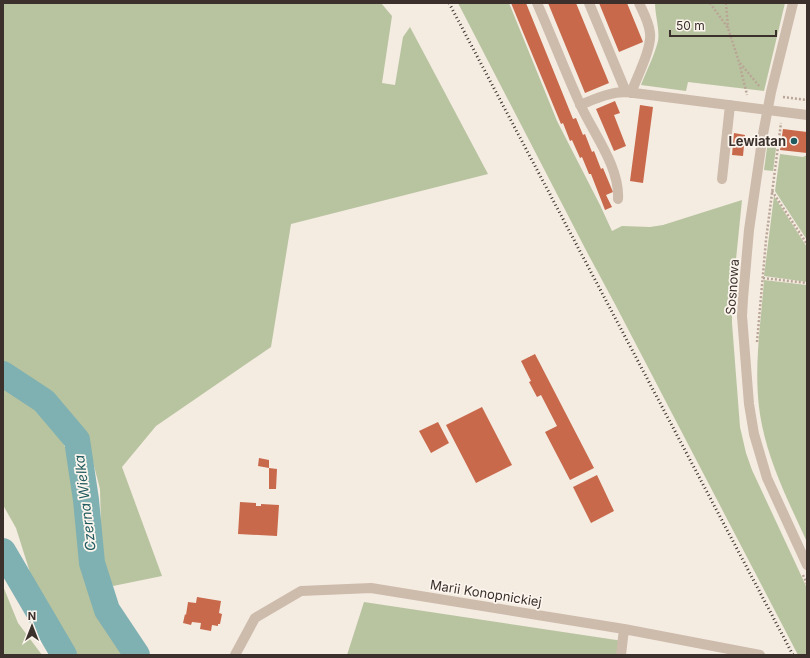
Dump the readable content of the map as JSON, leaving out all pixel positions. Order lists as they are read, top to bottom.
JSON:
{
  "streets": {
    "street": ["Sosnowa", "Marii Konopnickiej"]
  },
  "water": ["Czerna Wielka"],
  "places": ["Lewiatan"],
  "scale_bar": "50 m",
  "north": "top"
}
